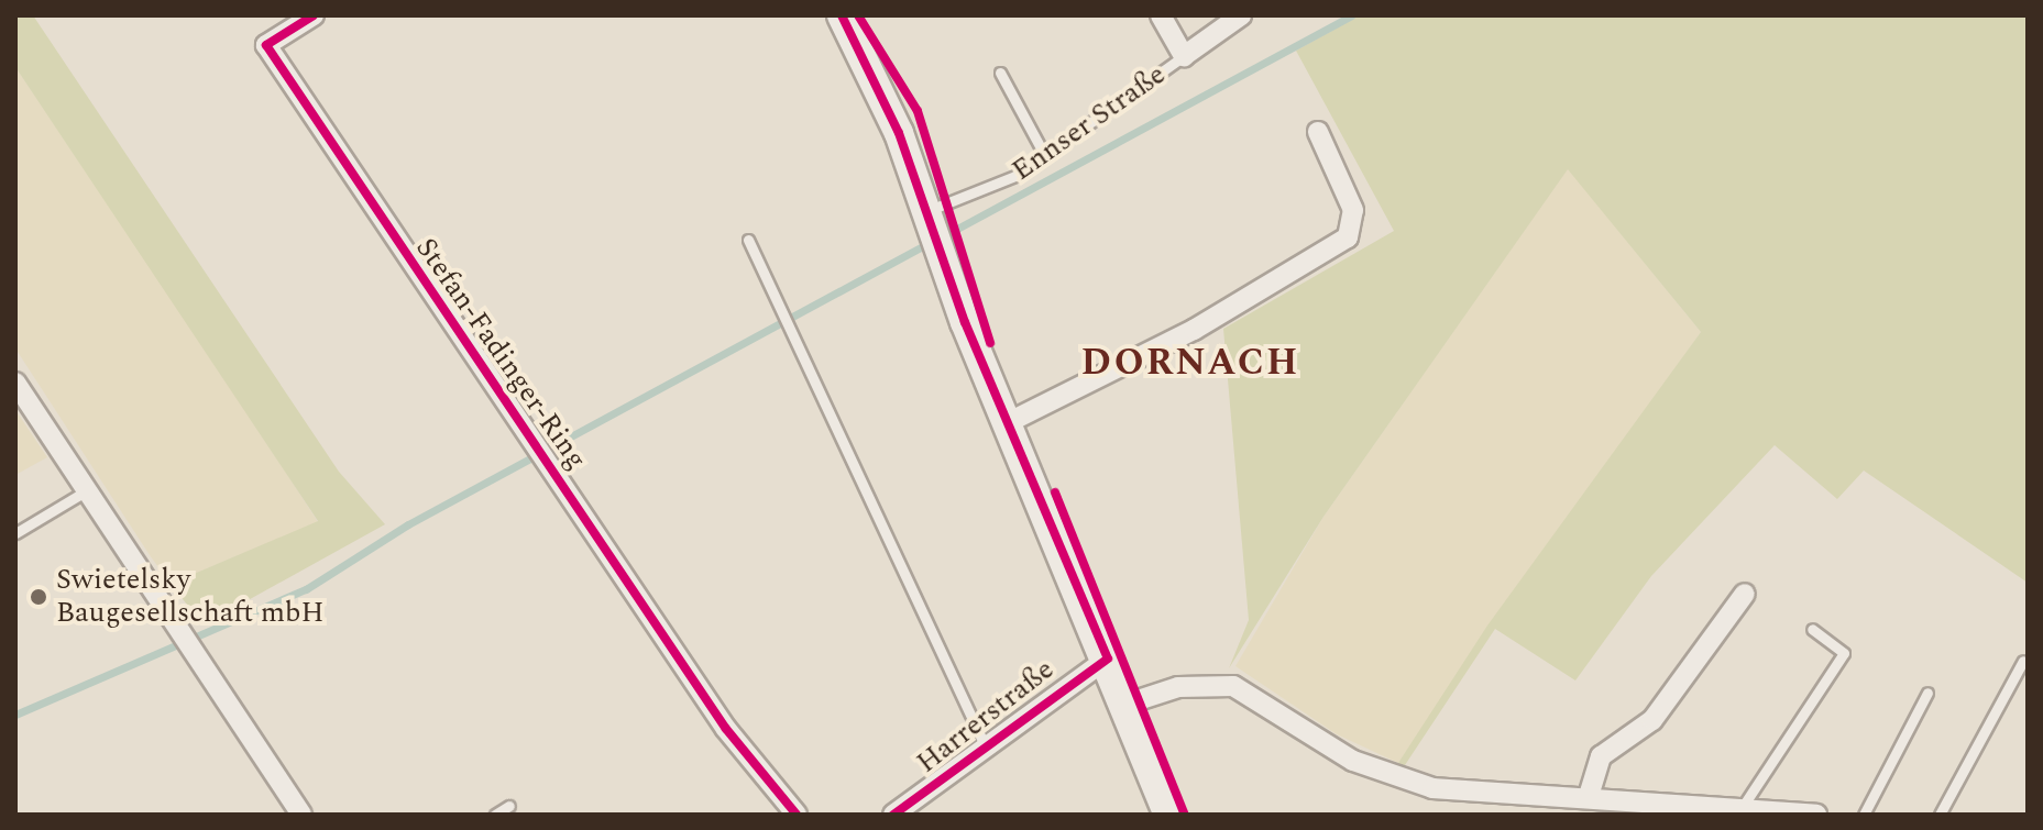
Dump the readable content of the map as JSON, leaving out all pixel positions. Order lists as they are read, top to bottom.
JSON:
{
  "streets": {
    "street": ["Ennser Straße", "Stefan-Fadinger-Ring", "Harrerstraße"]
  },
  "districts": ["DORNACH"],
  "places": ["Swietelsky Baugesellschaft mbH"]
}
